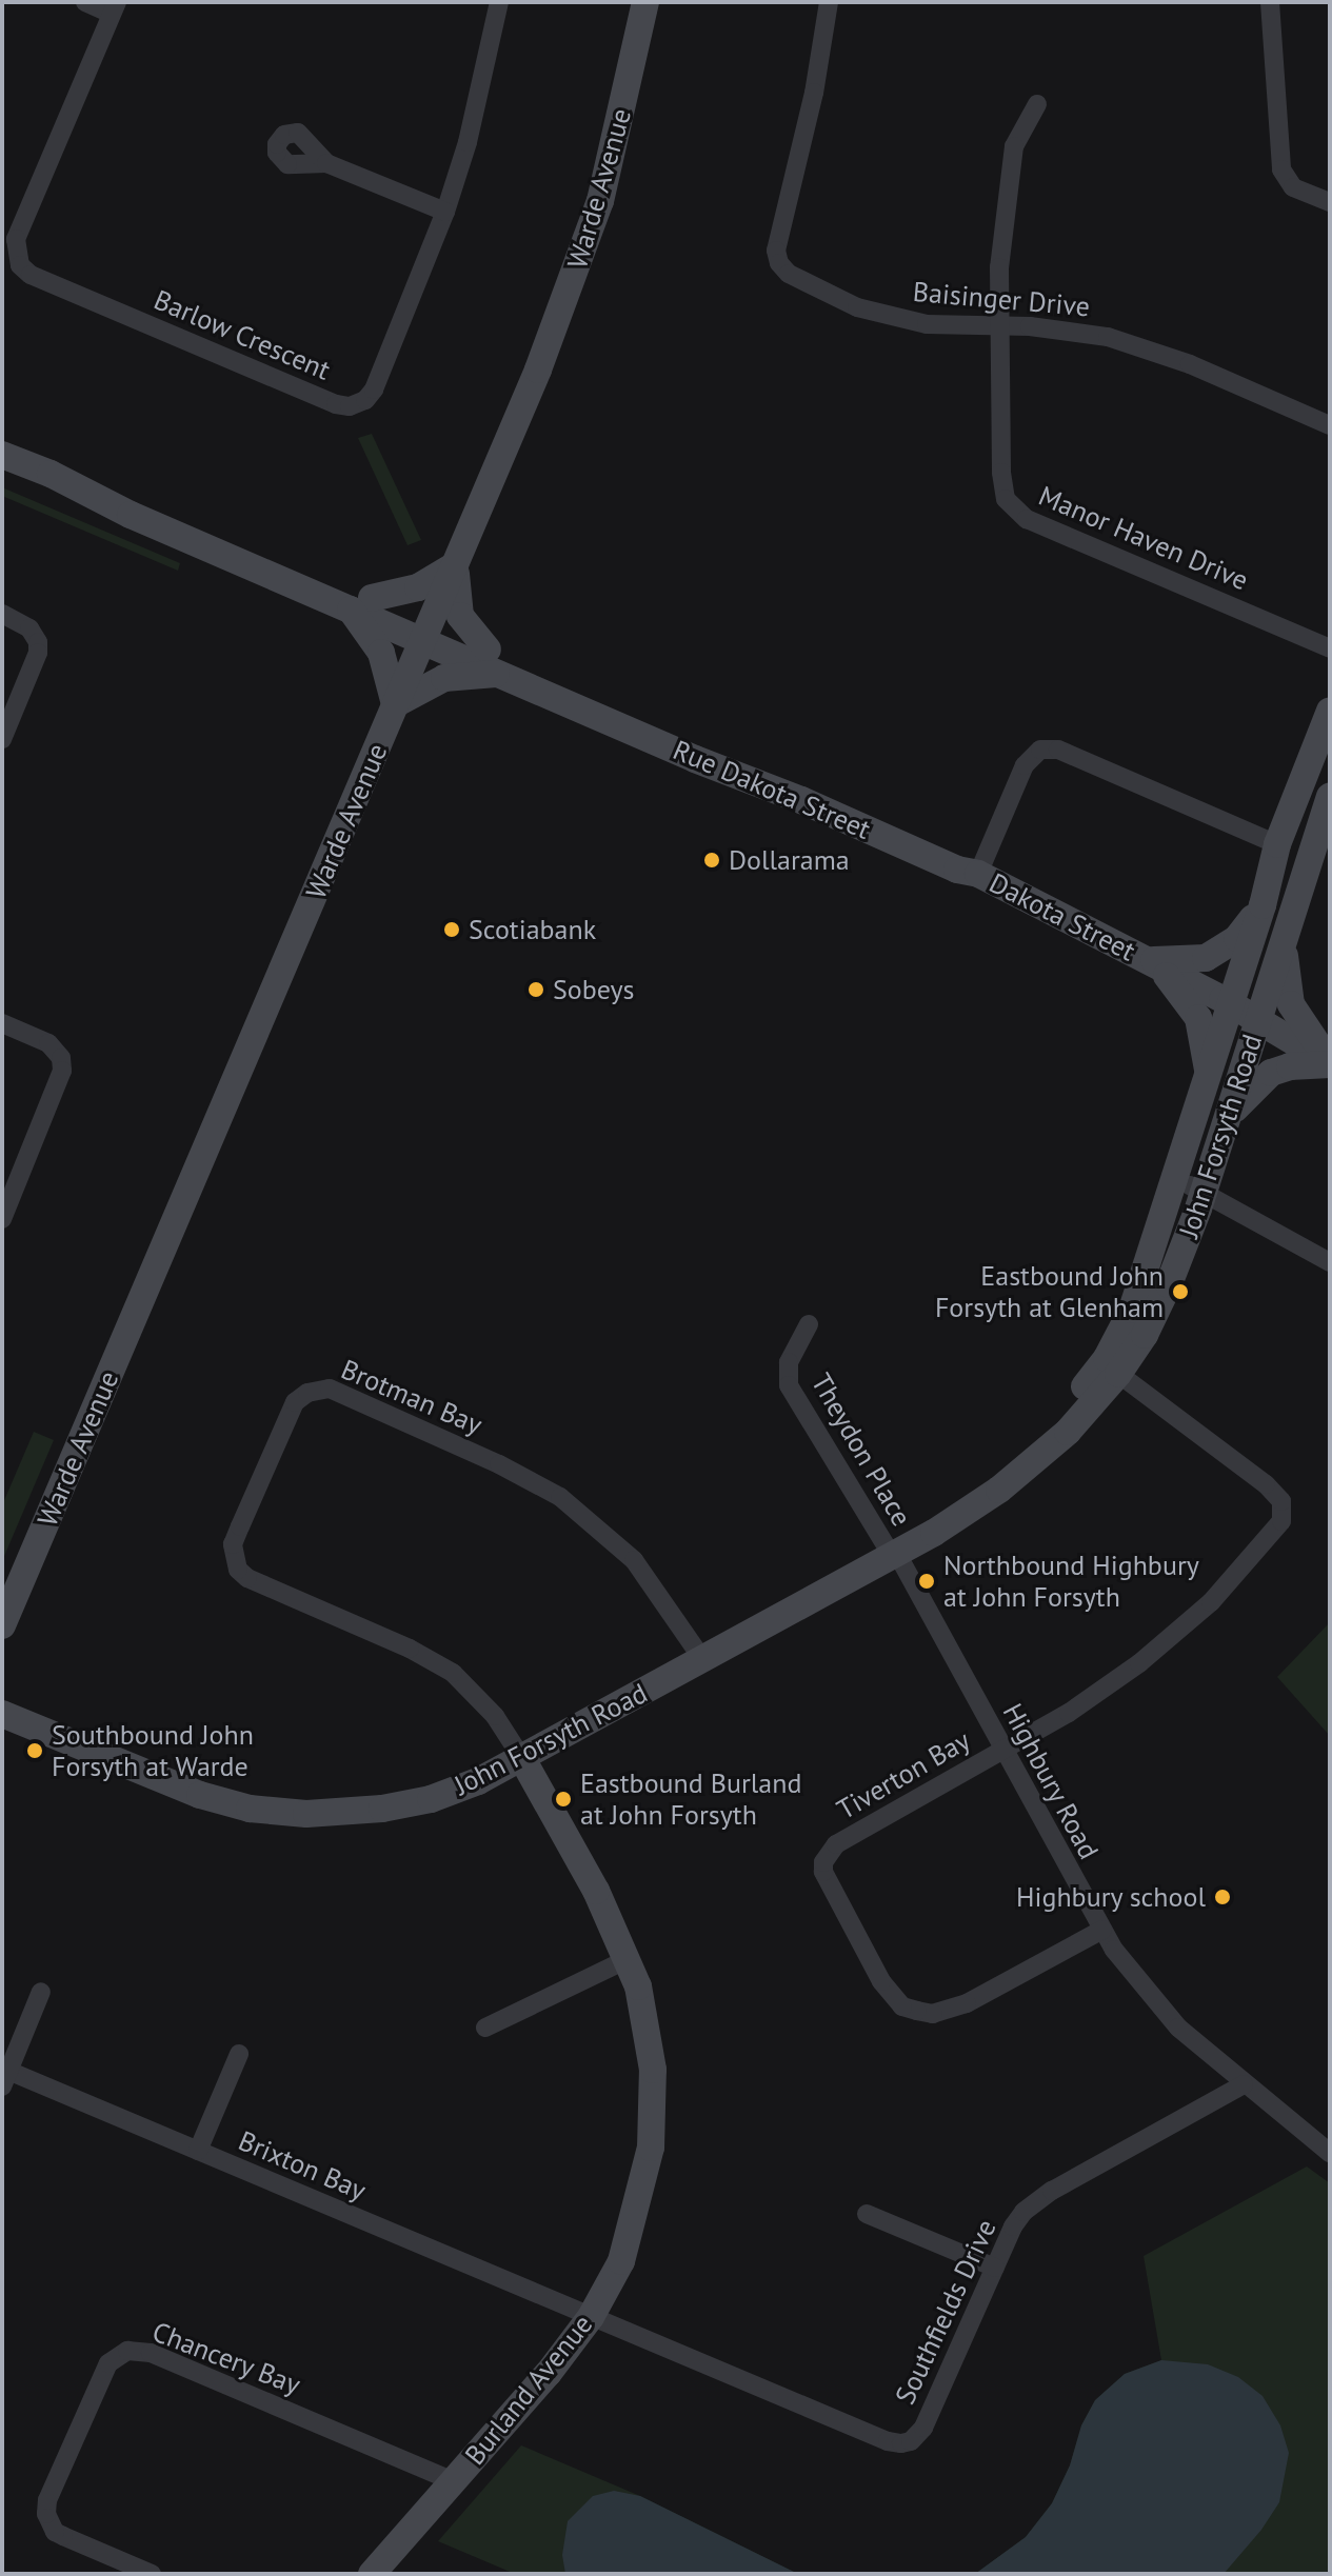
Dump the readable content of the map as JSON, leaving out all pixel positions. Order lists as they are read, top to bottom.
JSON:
{
  "streets": {
    "street": [
      "Warde Avenue",
      "Baisinger Drive",
      "Barlow Crescent",
      "Manor Haven Drive",
      "Rue Dakota Street",
      "Dakota Street",
      "John Forsyth Road",
      "Brotman Bay",
      "Theydon Place",
      "Tiverton Bay",
      "Highbury Road",
      "Brixton Bay",
      "Southfields Drive",
      "Chancery Bay",
      "Burland Avenue"
    ]
  },
  "crossings": [
    ["Warde Avenue", "Rue Dakota Street"],
    ["Baisinger Drive", "Manor Haven Drive"],
    ["Rue Dakota Street", "Dakota Street"],
    ["John Forsyth Road", "Brotman Bay"],
    ["John Forsyth Road", "Theydon Place"],
    ["John Forsyth Road", "Tiverton Bay"],
    ["John Forsyth Road", "Highbury Road"],
    ["John Forsyth Road", "Burland Avenue"],
    ["Brotman Bay", "Burland Avenue"],
    ["Theydon Place", "Highbury Road"],
    ["Tiverton Bay", "Highbury Road"],
    ["Highbury Road", "Southfields Drive"],
    ["Brixton Bay", "Southfields Drive"],
    ["Brixton Bay", "Burland Avenue"],
    ["Southfields Drive", "Burland Avenue"],
    ["Chancery Bay", "Burland Avenue"]
  ],
  "places": [
    "Dollarama",
    "Scotiabank",
    "Sobeys",
    "Eastbound John Forsyth at Glenham",
    "Northbound Highbury at John Forsyth",
    "Southbound John Forsyth at Warde",
    "Eastbound Burland at John Forsyth",
    "Highbury school"
  ]
}
